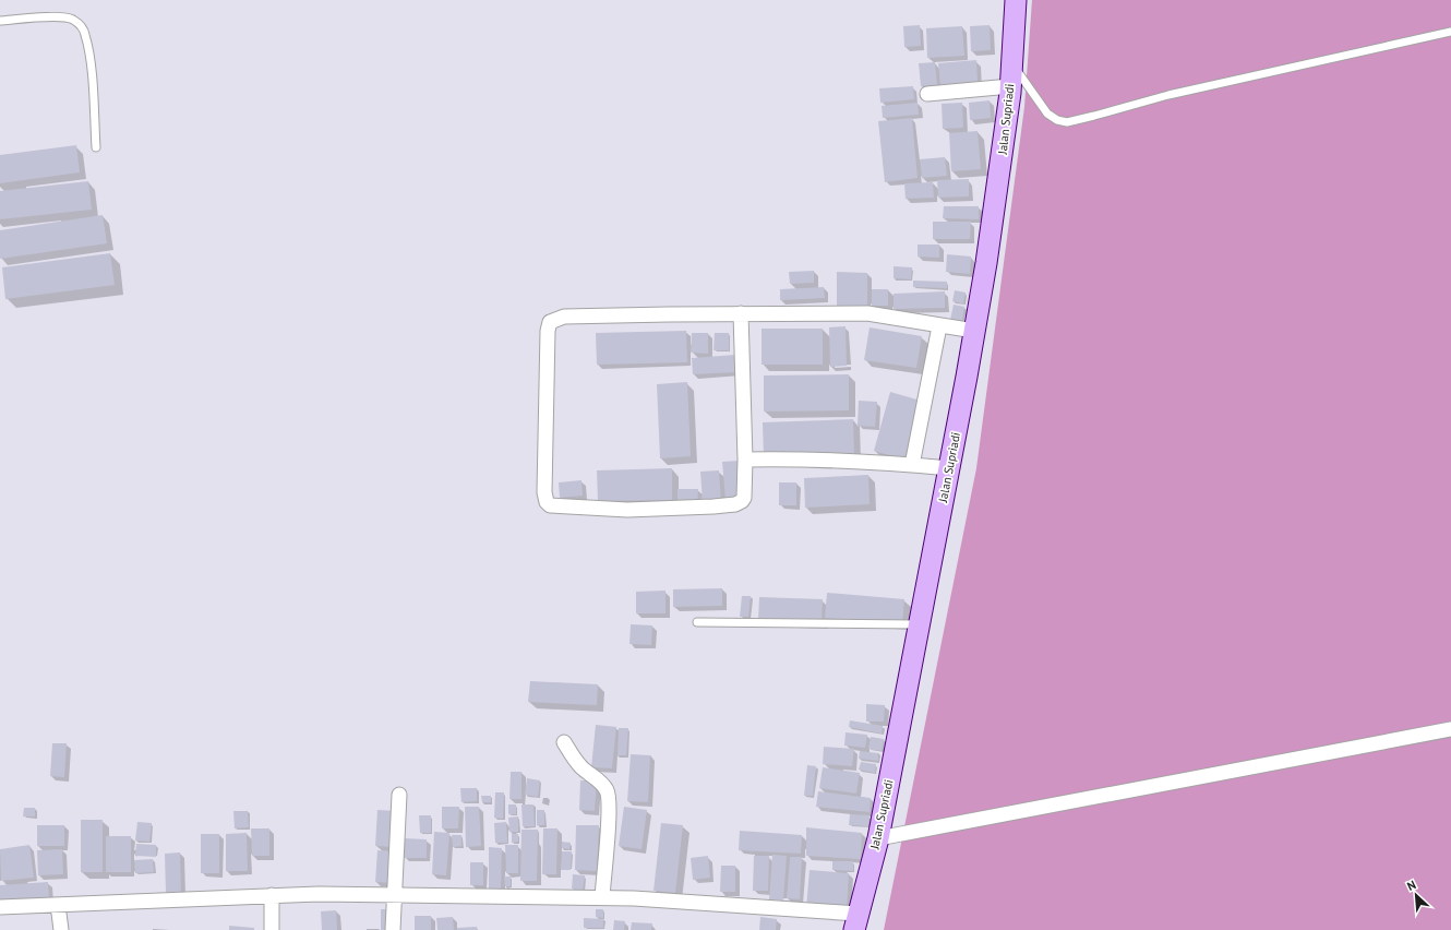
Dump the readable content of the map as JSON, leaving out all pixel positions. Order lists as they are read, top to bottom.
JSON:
{
  "streets": {
    "main road": ["Jalan Supriadi"]
  },
  "north": "top left"
}
